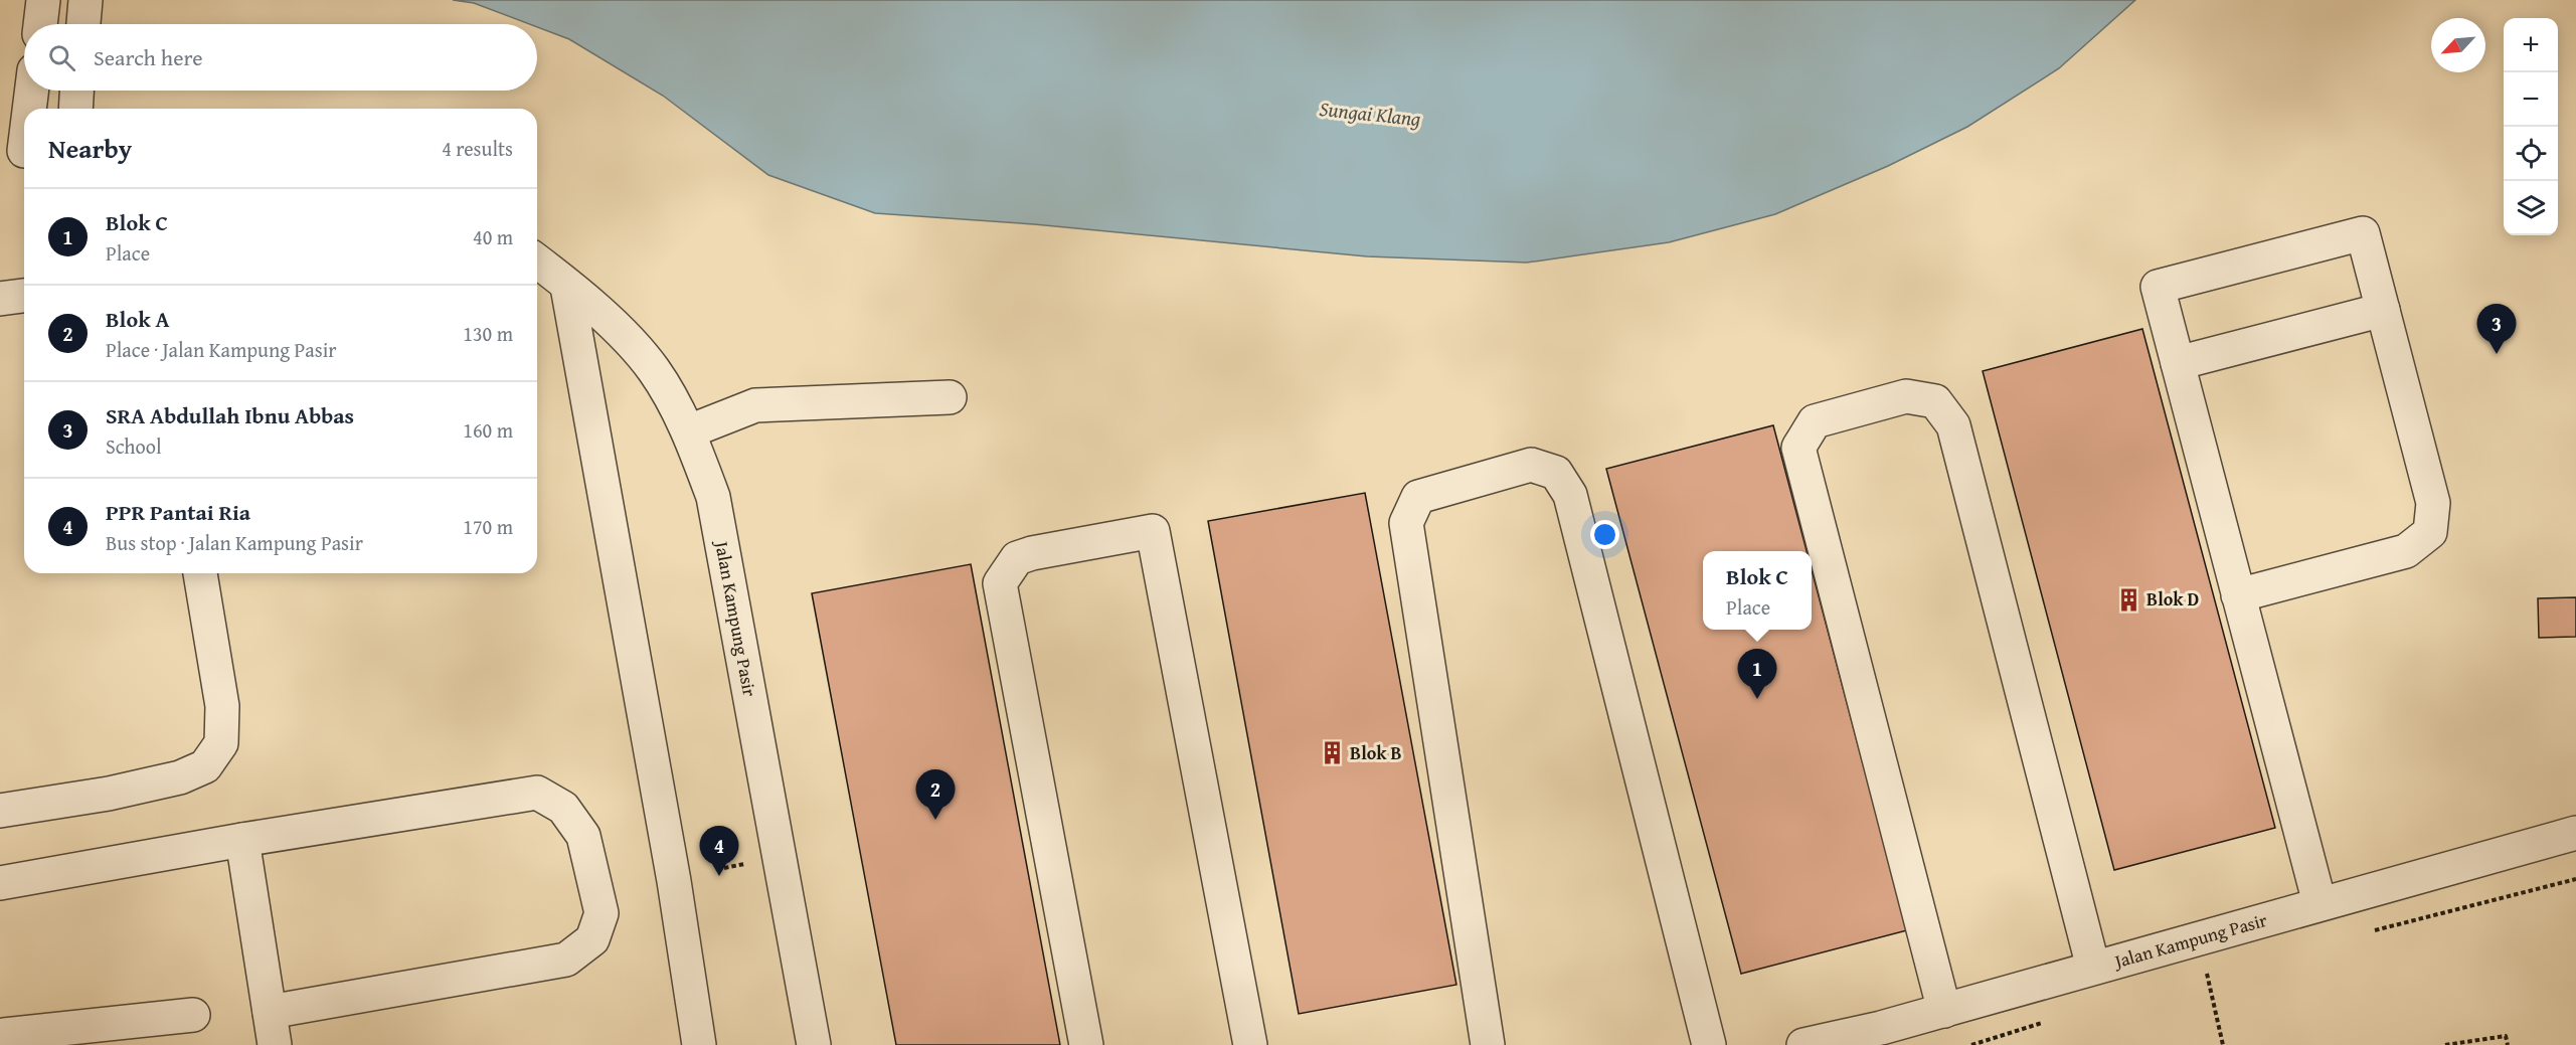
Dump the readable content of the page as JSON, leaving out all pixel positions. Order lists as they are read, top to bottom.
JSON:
{
  "streets": {
    "street": ["Jalan Kampung Pasir"]
  },
  "water": ["Sungai Klang"],
  "places": {
    "building": ["Blok D", "Blok B"]
  },
  "north": "bottom left",
  "page": {
    "map_buttons": ["+", "−"],
    "search": "Search here",
    "heading": ["Nearby", "4 results"],
    "list": [
      {
        "mark": "1",
        "name": "Blok C",
        "note": "Place",
        "value": "40 m"
      },
      {
        "mark": "2",
        "name": "Blok A",
        "note": "Place · Jalan Kampung Pasir",
        "value": "130 m"
      },
      {
        "mark": "3",
        "name": "SRA Abdullah Ibnu Abbas",
        "note": "School",
        "value": "160 m"
      },
      {
        "mark": "4",
        "name": "PPR Pantai Ria",
        "note": "Bus stop · Jalan Kampung Pasir",
        "value": "170 m"
      }
    ],
    "pins": [
      "3",
      "1",
      "2",
      "4"
    ],
    "popup": ["Blok C", "Place"]
  }
}
